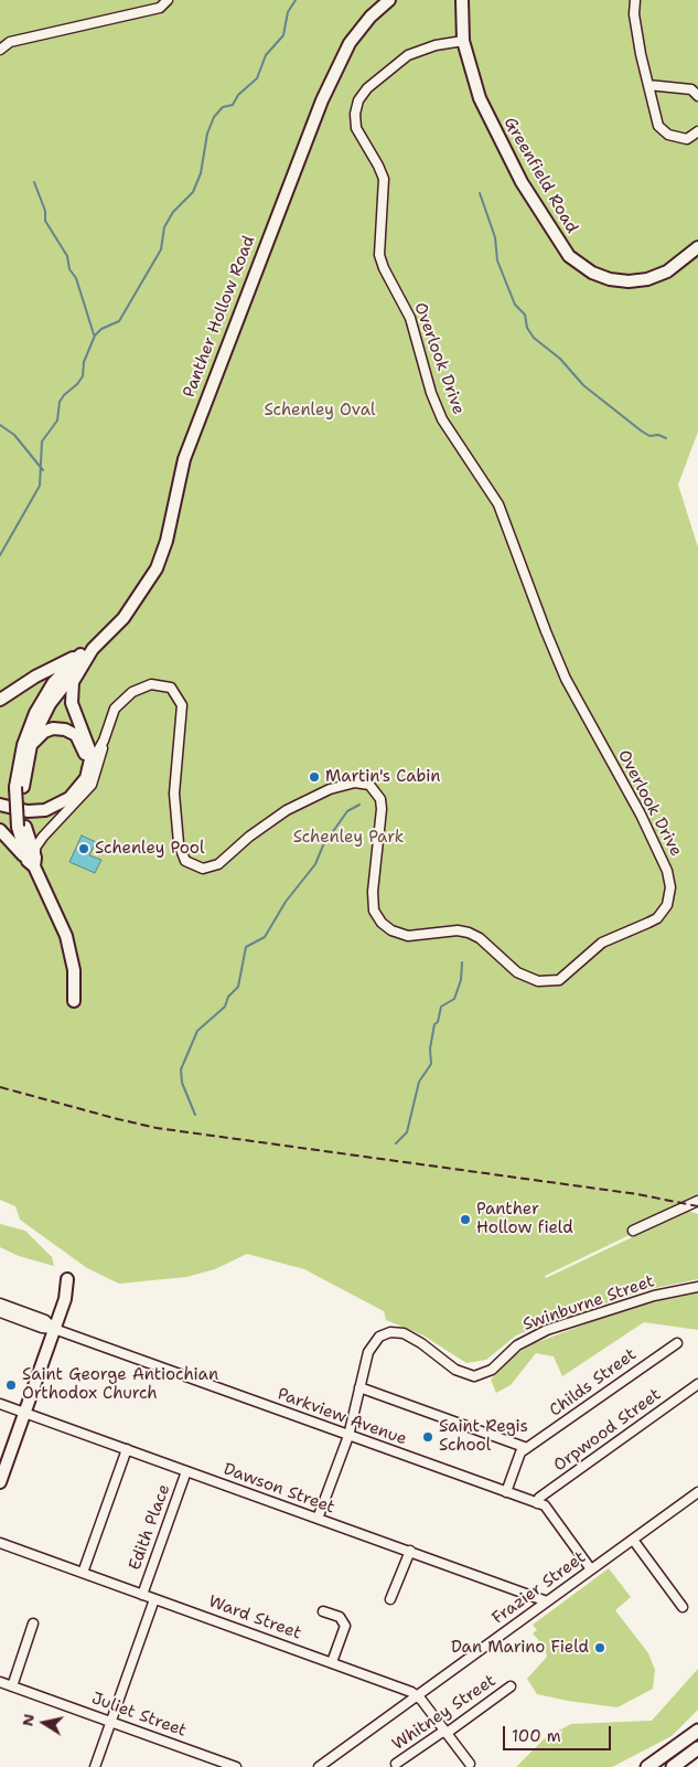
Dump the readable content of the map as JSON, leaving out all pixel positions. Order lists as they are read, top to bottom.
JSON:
{
  "streets": {
    "main road": ["Greenfield Road", "Panther Hollow Road"],
    "street": [
      "Overlook Drive",
      "Swinburne Street",
      "Childs Street",
      "Parkview Avenue",
      "Orpwood Street",
      "Dawson Street",
      "Edith Place",
      "Frazier Street",
      "Ward Street",
      "Whitney Street",
      "Juliet Street"
    ]
  },
  "crossings": [
    ["Greenfield Road", "Overlook Drive"],
    ["Swinburne Street", "Parkview Avenue"],
    ["Swinburne Street", "Dawson Street"],
    ["Childs Street", "Parkview Avenue"],
    ["Parkview Avenue", "Orpwood Street"],
    ["Parkview Avenue", "Frazier Street"],
    ["Dawson Street", "Edith Place"],
    ["Dawson Street", "Frazier Street"],
    ["Edith Place", "Ward Street"],
    ["Frazier Street", "Ward Street"]
  ],
  "parks": ["Schenley Oval", "Schenley Park"],
  "places": [
    "Martin's Cabin",
    "Schenley Pool",
    "Panther Hollow field",
    "Saint George Antiochian Orthodox Church",
    "Saint Regis School",
    "Dan Marino Field"
  ],
  "scale_bar": "100 m",
  "north": "left"
}
